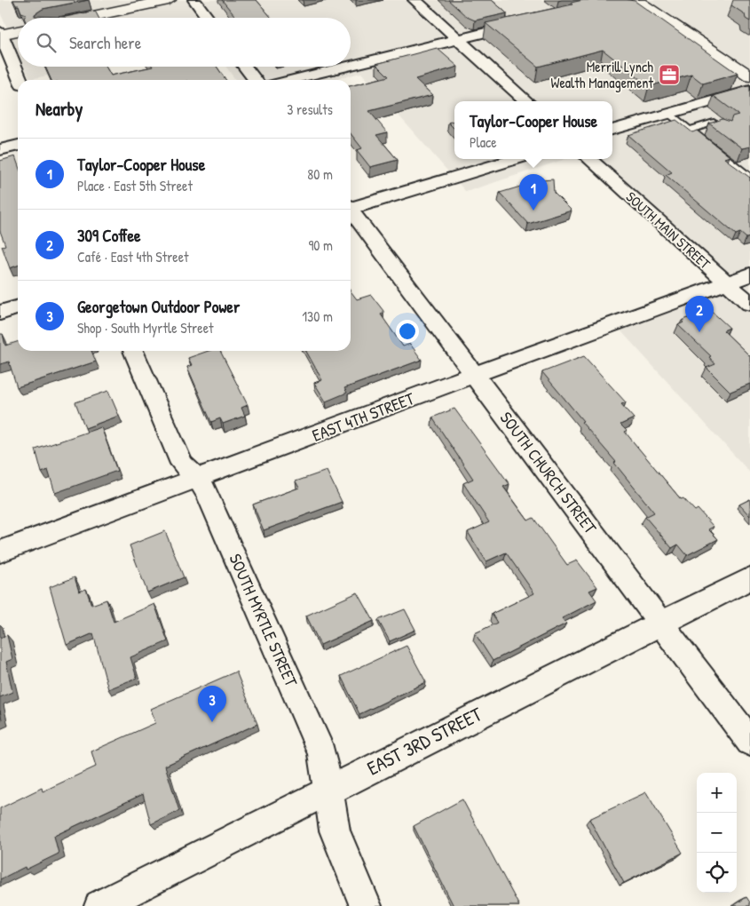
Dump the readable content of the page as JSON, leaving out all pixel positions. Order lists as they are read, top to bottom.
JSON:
{
  "streets": {
    "street": [
      "SOUTH MAIN STREET",
      "EAST 4TH STREET",
      "SOUTH CHURCH STREET",
      "SOUTH MYRTLE STREET",
      "EAST 3RD STREET"
    ]
  },
  "crossings": [
    ["SOUTH MAIN STREET", "EAST 4TH STREET"],
    ["EAST 4TH STREET", "SOUTH CHURCH STREET"],
    ["EAST 4TH STREET", "SOUTH MYRTLE STREET"],
    ["SOUTH CHURCH STREET", "EAST 3RD STREET"],
    ["SOUTH MYRTLE STREET", "EAST 3RD STREET"]
  ],
  "places": {
    "office": ["Merrill Lynch Wealth Management"]
  },
  "page": {
    "search": "Search here",
    "heading": ["Nearby", "3 results"],
    "popup": ["Taylor-Cooper House", "Place"],
    "list": [
      {
        "mark": "1",
        "name": "Taylor-Cooper House",
        "note": "Place · East 5th Street",
        "value": "80 m"
      },
      {
        "mark": "2",
        "name": "309 Coffee",
        "note": "Café · East 4th Street",
        "value": "90 m"
      },
      {
        "mark": "3",
        "name": "Georgetown Outdoor Power",
        "note": "Shop · South Myrtle Street",
        "value": "130 m"
      }
    ],
    "pins": ["1", "2", "3"],
    "map_buttons": ["+", "−"]
  }
}
